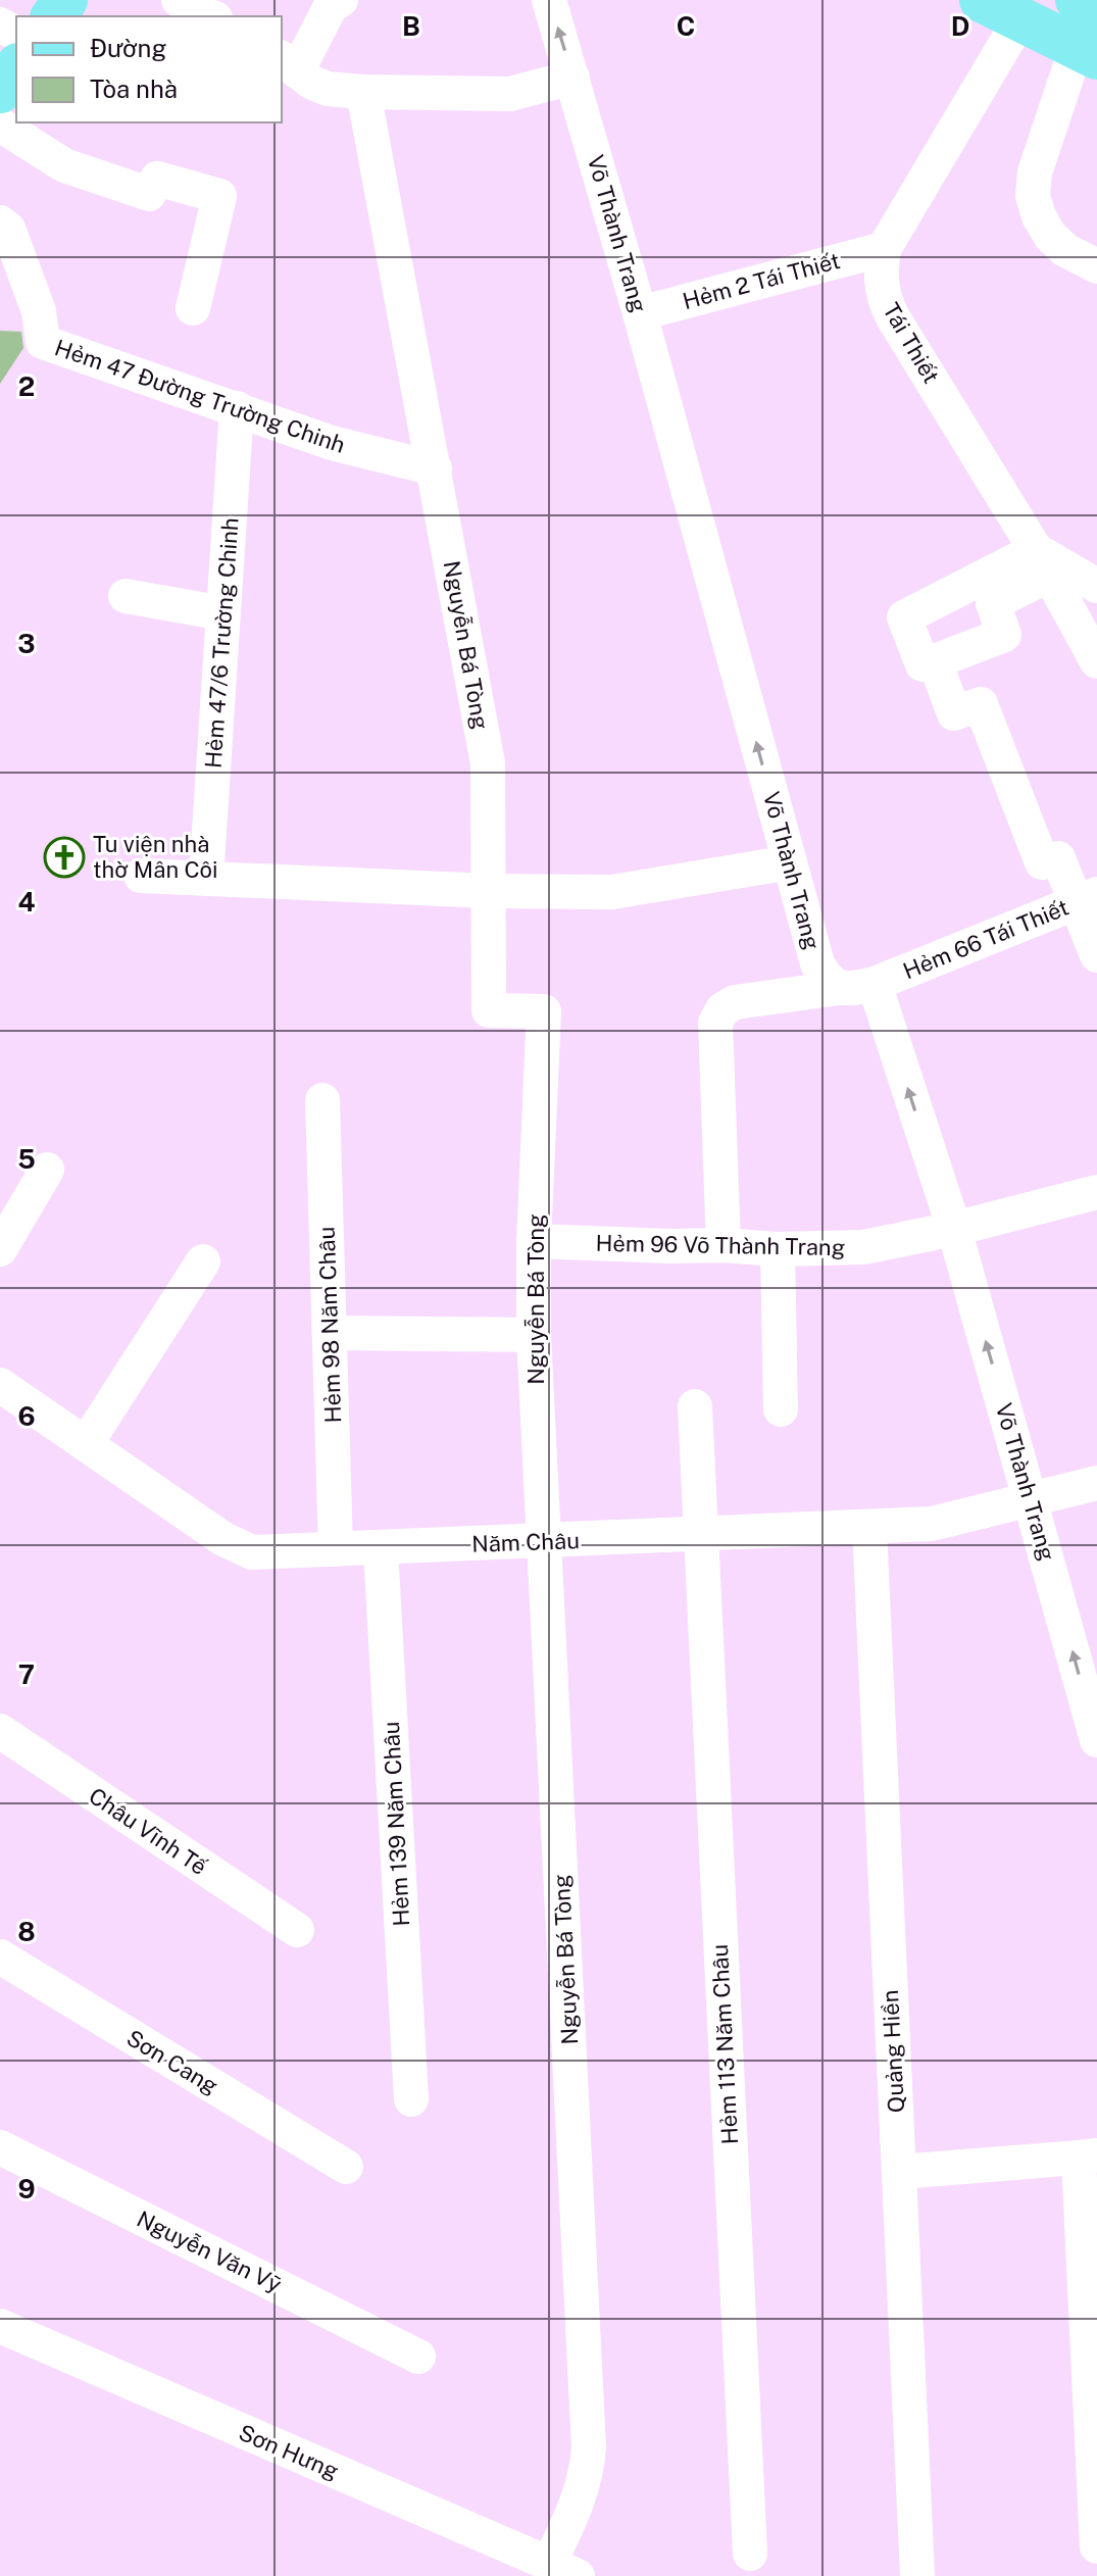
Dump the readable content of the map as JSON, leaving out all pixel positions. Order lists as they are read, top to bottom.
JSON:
{
  "streets": {
    "street": [
      "Võ Thành Trang",
      "Hẻm 2 Tái Thiết",
      "Tái Thiết",
      "Hẻm 47 Đường Trường Chinh",
      "Hẻm 47/6 Trường Chinh",
      "Nguyễn Bá Tòng",
      "Hẻm 66 Tái Thiết",
      "Hẻm 96 Võ Thành Trang",
      "Hẻm 98 Năm Châu",
      "Năm Châu",
      "Hẻm 139 Năm Châu",
      "Châu Vĩnh Tế",
      "Hẻm 113 Năm Châu",
      "Quảng Hiền",
      "Sơn Cang",
      "Nguyễn Văn Vỹ",
      "Sơn Hưng"
    ]
  },
  "crossings": [
    ["Võ Thành Trang", "Hẻm 2 Tái Thiết"],
    ["Võ Thành Trang", "Hẻm 66 Tái Thiết"],
    ["Võ Thành Trang", "Hẻm 96 Võ Thành Trang"],
    ["Võ Thành Trang", "Năm Châu"],
    ["Hẻm 2 Tái Thiết", "Tái Thiết"],
    ["Hẻm 47 Đường Trường Chinh", "Hẻm 47/6 Trường Chinh"],
    ["Hẻm 47 Đường Trường Chinh", "Nguyễn Bá Tòng"],
    ["Nguyễn Bá Tòng", "Hẻm 96 Võ Thành Trang"],
    ["Nguyễn Bá Tòng", "Năm Châu"],
    ["Nguyễn Bá Tòng", "Sơn Hưng"],
    ["Hẻm 98 Năm Châu", "Năm Châu"],
    ["Năm Châu", "Hẻm 139 Năm Châu"],
    ["Năm Châu", "Hẻm 113 Năm Châu"],
    ["Năm Châu", "Quảng Hiền"]
  ],
  "one_way": ["Võ Thành Trang"],
  "places": {
    "church": ["Tu viện nhà thờ Mân Côi"]
  },
  "legend": ["Đường", "Tòa nhà"],
  "grid": {
    "columns": ["B", "C", "D"],
    "rows": [
      "2",
      "3",
      "4",
      "5",
      "6",
      "7",
      "8",
      "9"
    ]
  }
}
